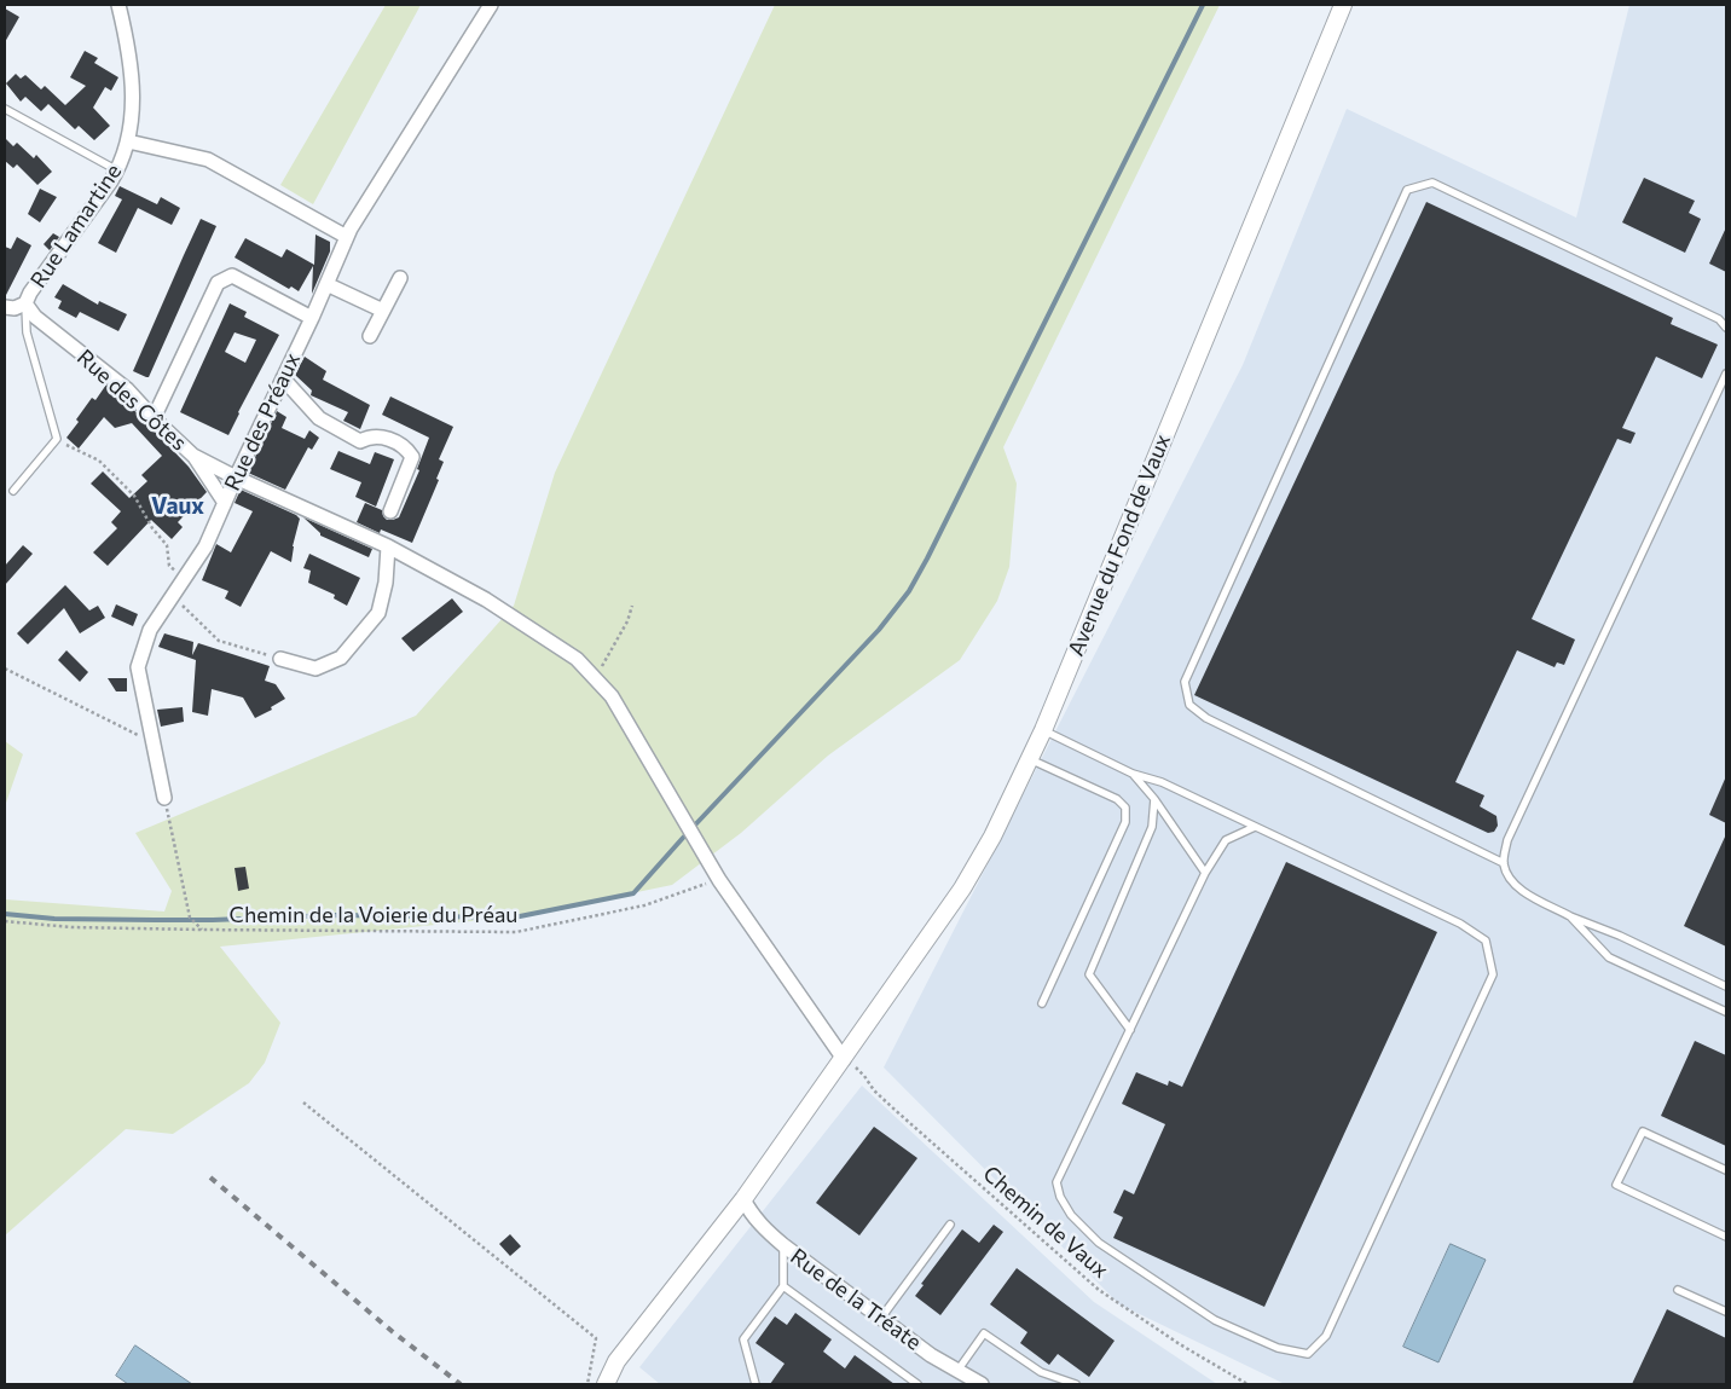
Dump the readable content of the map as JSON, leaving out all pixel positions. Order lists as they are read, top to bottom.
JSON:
{
  "streets": {
    "street": [
      "Rue Lamartine",
      "Rue des Côtes",
      "Rue des Préaux",
      "Avenue du Fond de Vaux",
      "Rue de la Tréate"
    ],
    "path": ["Chemin de la Voierie du Préau", "Chemin de Vaux"]
  },
  "crossings": [
    ["Rue Lamartine", "Rue des Côtes"],
    ["Rue des Côtes", "Rue des Préaux"],
    ["Rue des Côtes", "Avenue du Fond de Vaux"],
    ["Rue des Côtes", "Chemin de la Voierie du Préau"],
    ["Rue des Côtes", "Chemin de Vaux"],
    ["Avenue du Fond de Vaux", "Chemin de Vaux"],
    ["Avenue du Fond de Vaux", "Rue de la Tréate"]
  ],
  "districts": ["Vaux"]
}
